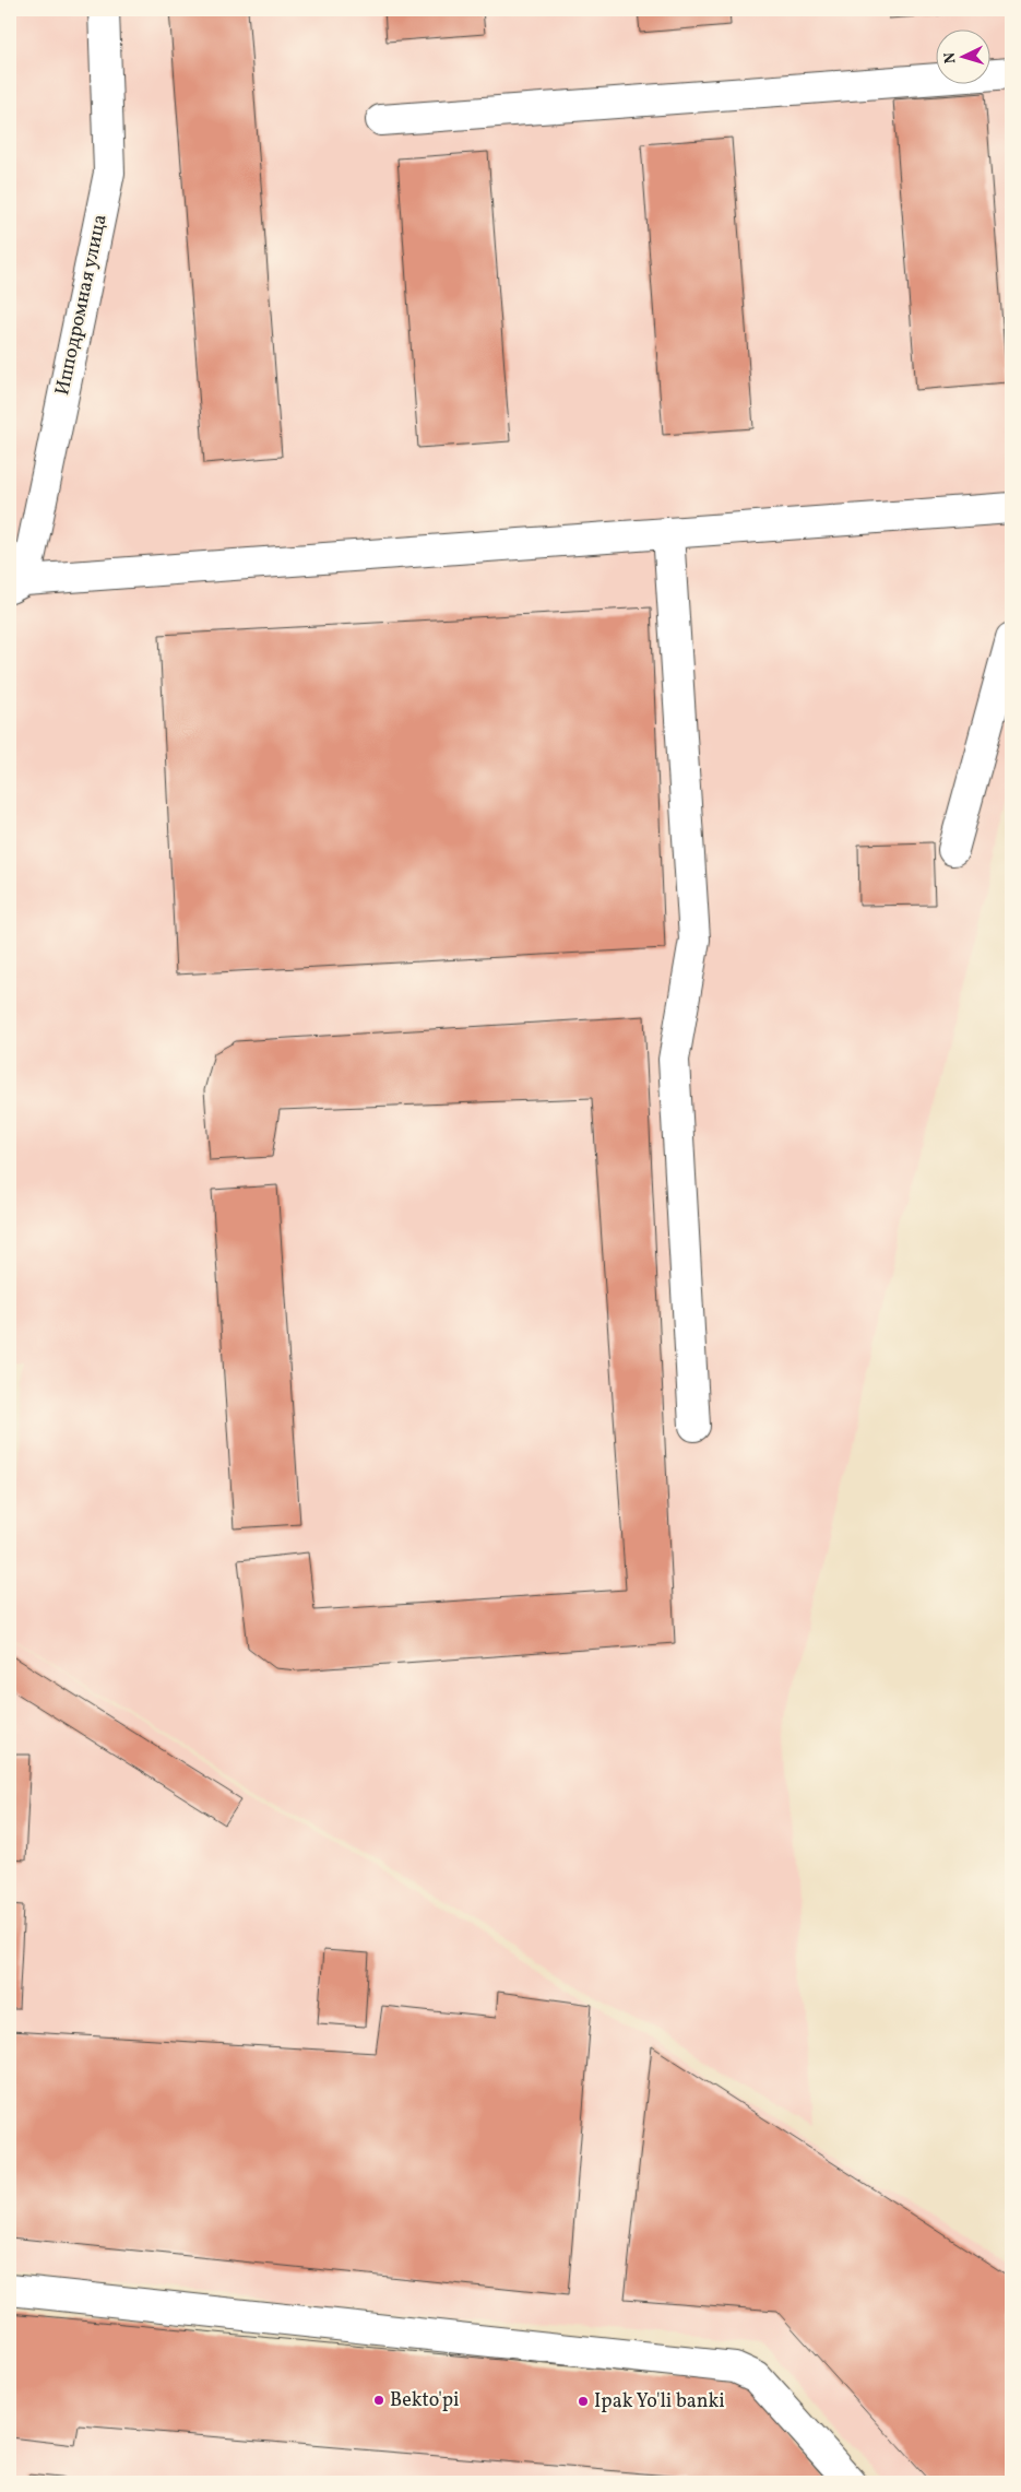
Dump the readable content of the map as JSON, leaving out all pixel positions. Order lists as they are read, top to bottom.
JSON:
{
  "streets": {
    "lane": ["Ипподромная улица"]
  },
  "places": ["Bekto'pi", "Ipak Yo'li banki"],
  "north": "left"
}
